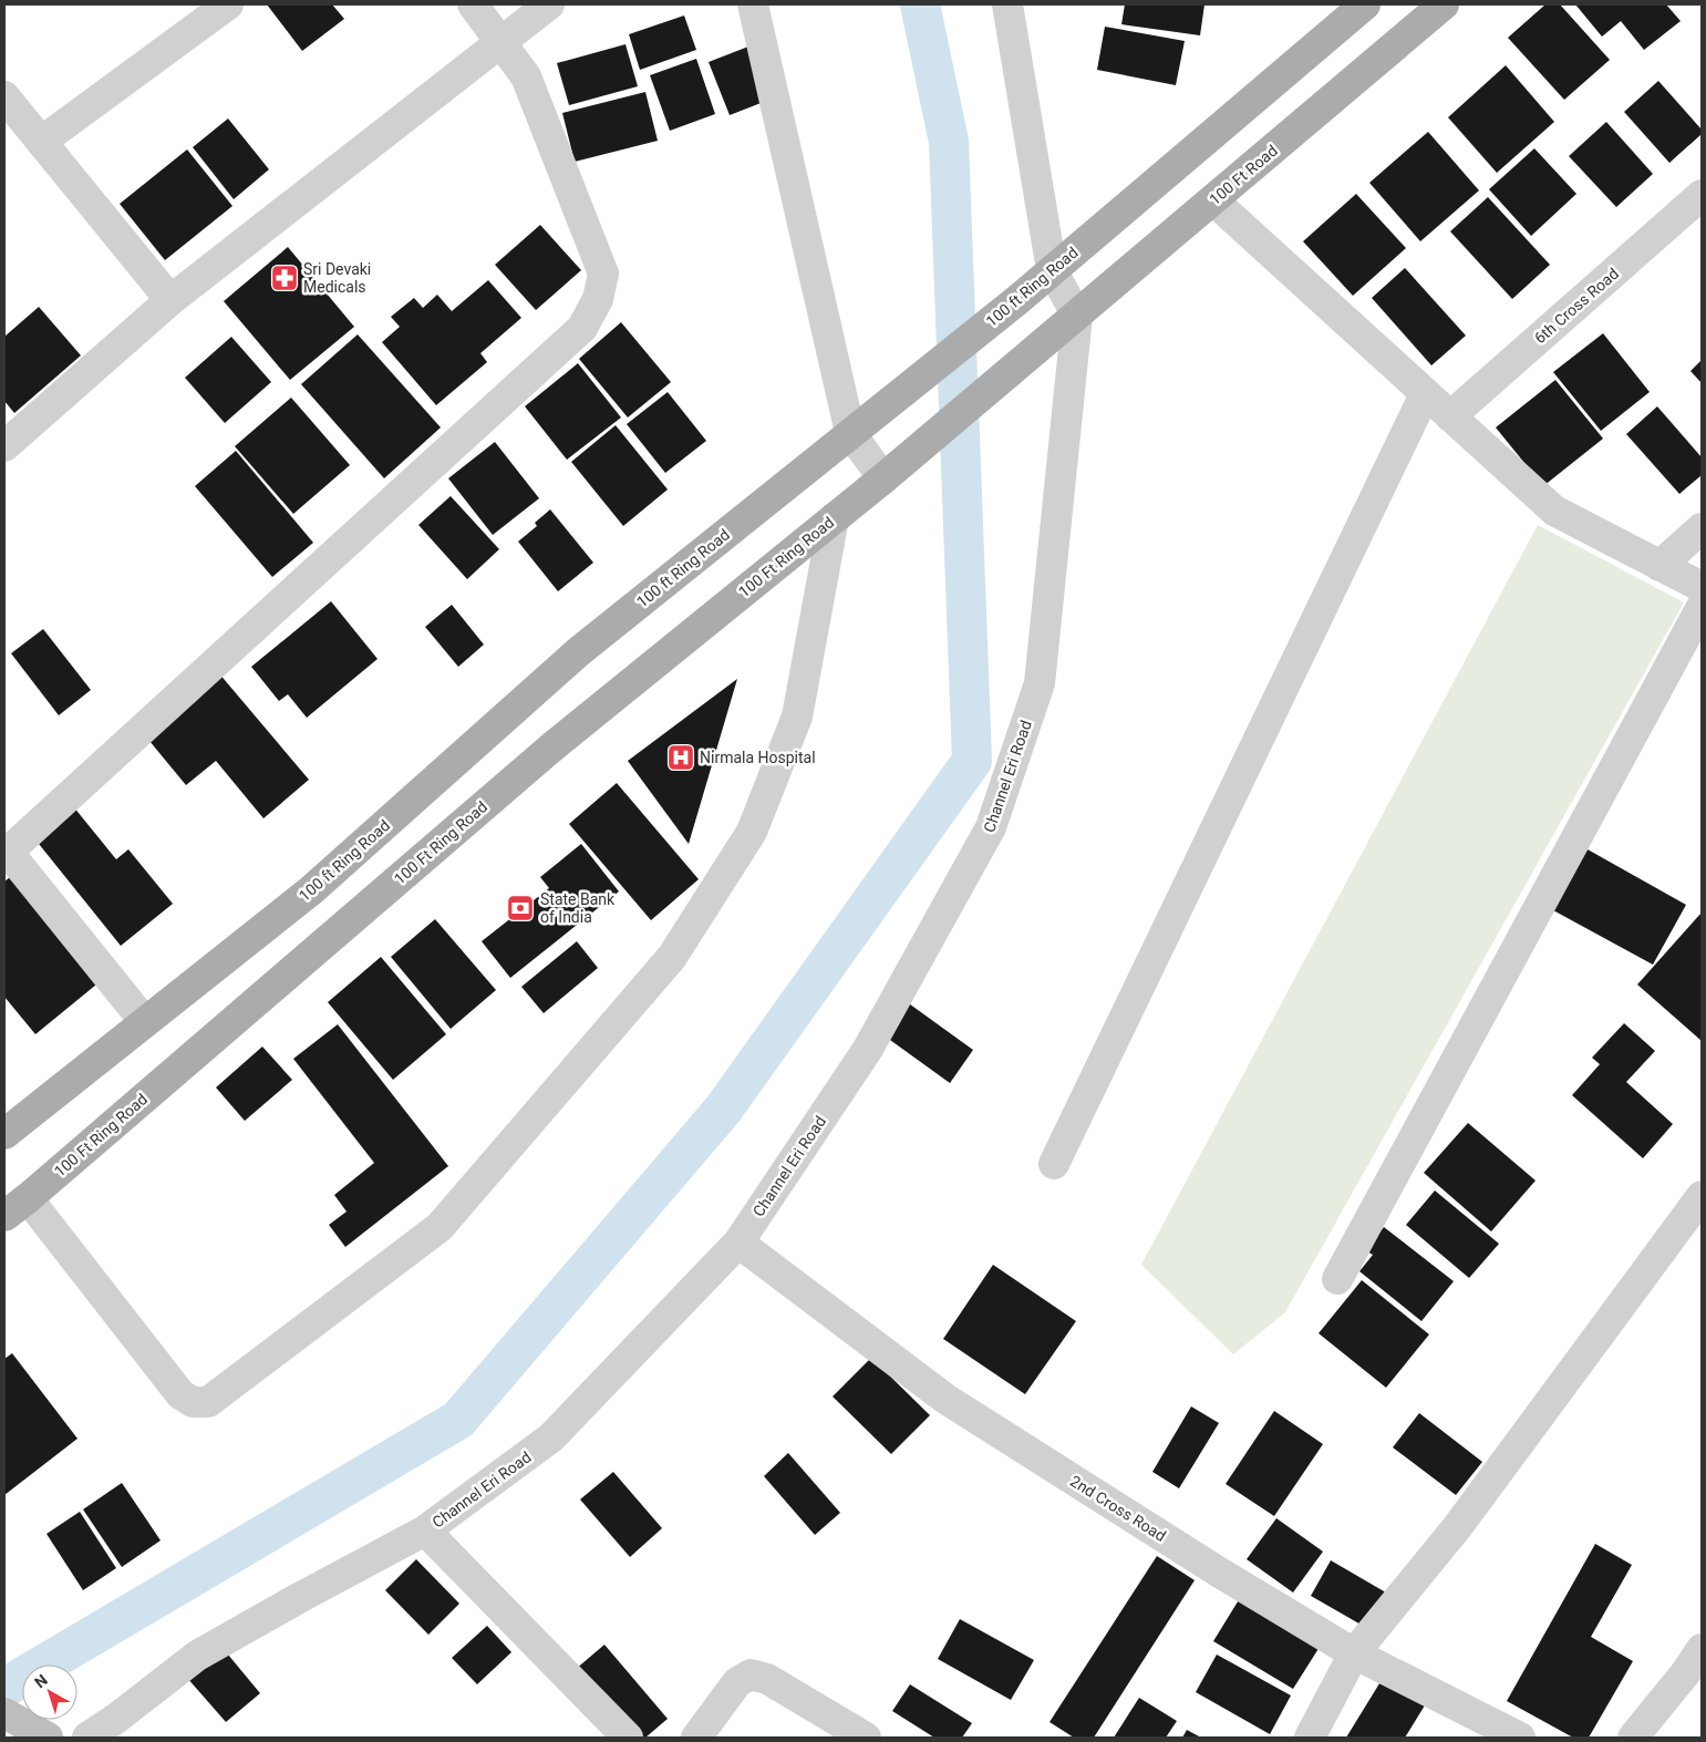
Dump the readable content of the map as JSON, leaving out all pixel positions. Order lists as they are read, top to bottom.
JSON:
{
  "streets": {
    "main road": ["100 Ft Road", "100 ft Ring Road", "100 Ft Ring Road"],
    "street": ["6th Cross Road", "Channel Eri Road", "2nd Cross Road"]
  },
  "crossings": [
    ["100 Ft Road", "100 Ft Ring Road"],
    ["100 Ft Road", "Channel Eri Road"],
    ["Channel Eri Road", "2nd Cross Road"]
  ],
  "places": {
    "pharmacy": ["Sri Devaki Medicals"],
    "hospital": ["Nirmala Hospital"],
    "bank": ["State Bank of India"]
  },
  "north": "top left"
}
